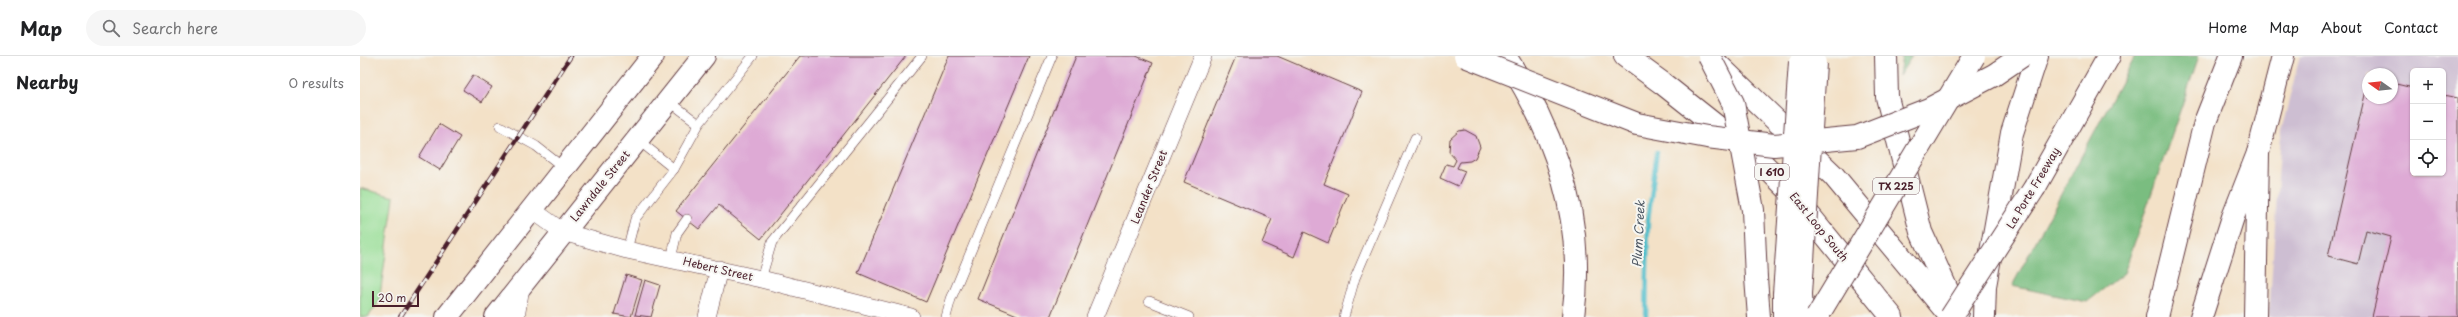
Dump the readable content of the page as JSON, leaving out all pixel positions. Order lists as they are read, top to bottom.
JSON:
{
  "streets": {
    "main road": [
      "I 610",
      "Lawndale Street",
      "TX 225",
      "La Porte Freeway",
      "East Loop South"
    ],
    "street": ["Leander Street", "Hebert Street"]
  },
  "crossings": [
    ["Lawndale Street", "Hebert Street"]
  ],
  "water": ["Plum Creek"],
  "scale_bar": "20 m",
  "north": "left",
  "page": {
    "header": "Map",
    "search": "Search here",
    "nav": [
      "Home",
      "Map",
      "About",
      "Contact"
    ],
    "heading": ["Nearby", "0 results"],
    "map_buttons": ["+", "−"],
    "scale": "20 m"
  }
}
